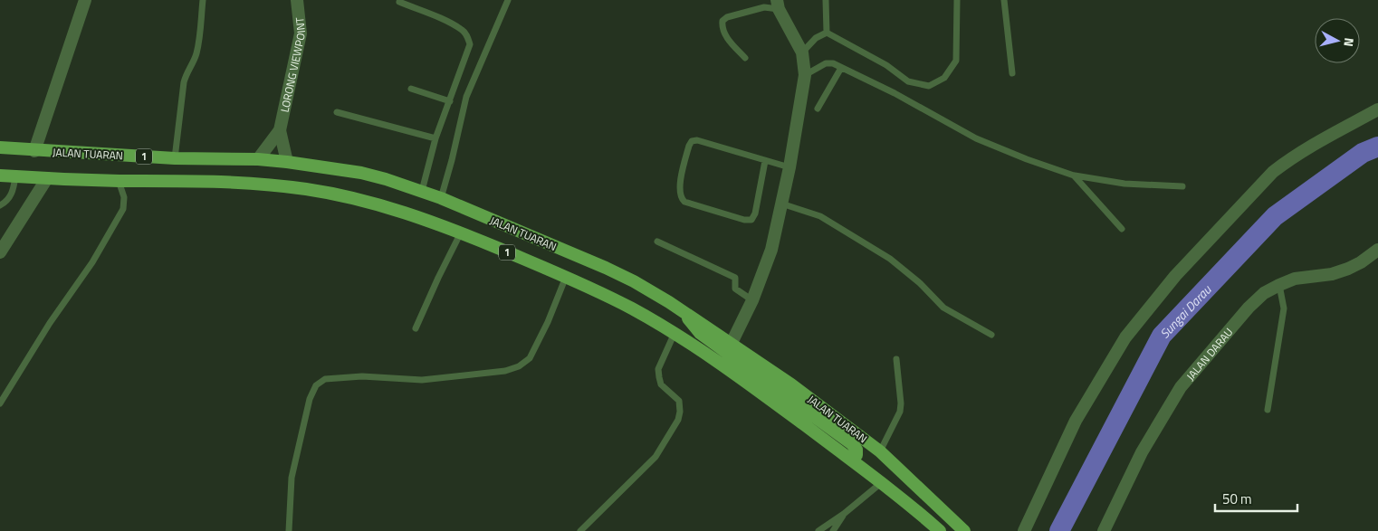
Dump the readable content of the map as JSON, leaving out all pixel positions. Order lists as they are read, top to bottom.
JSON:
{
  "streets": {
    "main road": ["JALAN TUARAN", "1"],
    "street": ["LORONG VIEWPOINT", "JALAN DARAU"]
  },
  "water": ["Sungai Darau"],
  "scale_bar": "50 m",
  "north": "right"
}
